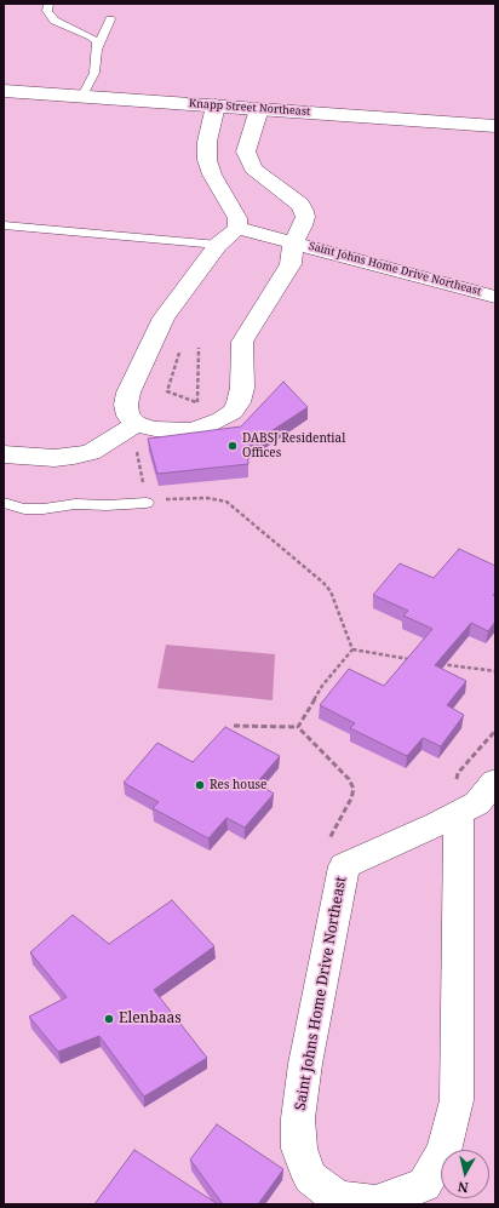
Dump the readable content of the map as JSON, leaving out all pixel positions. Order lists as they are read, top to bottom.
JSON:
{
  "streets": {
    "street": ["Knapp Street Northeast", "Saint Johns Home Drive Northeast"]
  },
  "crossings": [
    ["Knapp Street Northeast", "Saint Johns Home Drive Northeast"]
  ],
  "places": ["DABSJ Residential Offices", "Res house", "Elenbaas"],
  "north": "bottom"
}
